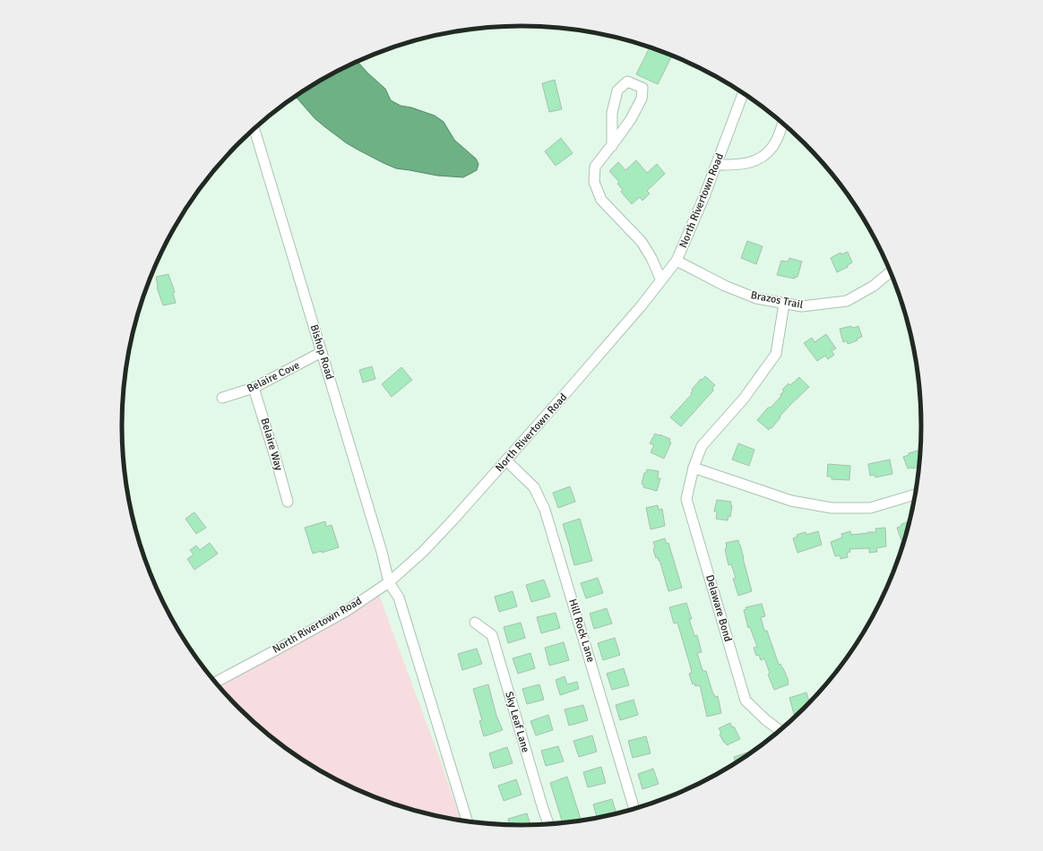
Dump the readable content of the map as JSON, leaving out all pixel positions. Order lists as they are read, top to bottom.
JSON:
{
  "streets": {
    "street": [
      "North Rivertown Road",
      "Brazos Trail",
      "Bishop Road",
      "Belaire Cove",
      "Belaire Way",
      "Delaware Bond",
      "Hill Rock Lane",
      "Sky Leaf Lane"
    ]
  },
  "crossings": [
    ["North Rivertown Road", "Brazos Trail"],
    ["North Rivertown Road", "Bishop Road"],
    ["North Rivertown Road", "Hill Rock Lane"],
    ["Brazos Trail", "Delaware Bond"],
    ["Bishop Road", "Belaire Cove"],
    ["Belaire Cove", "Belaire Way"]
  ]
}
